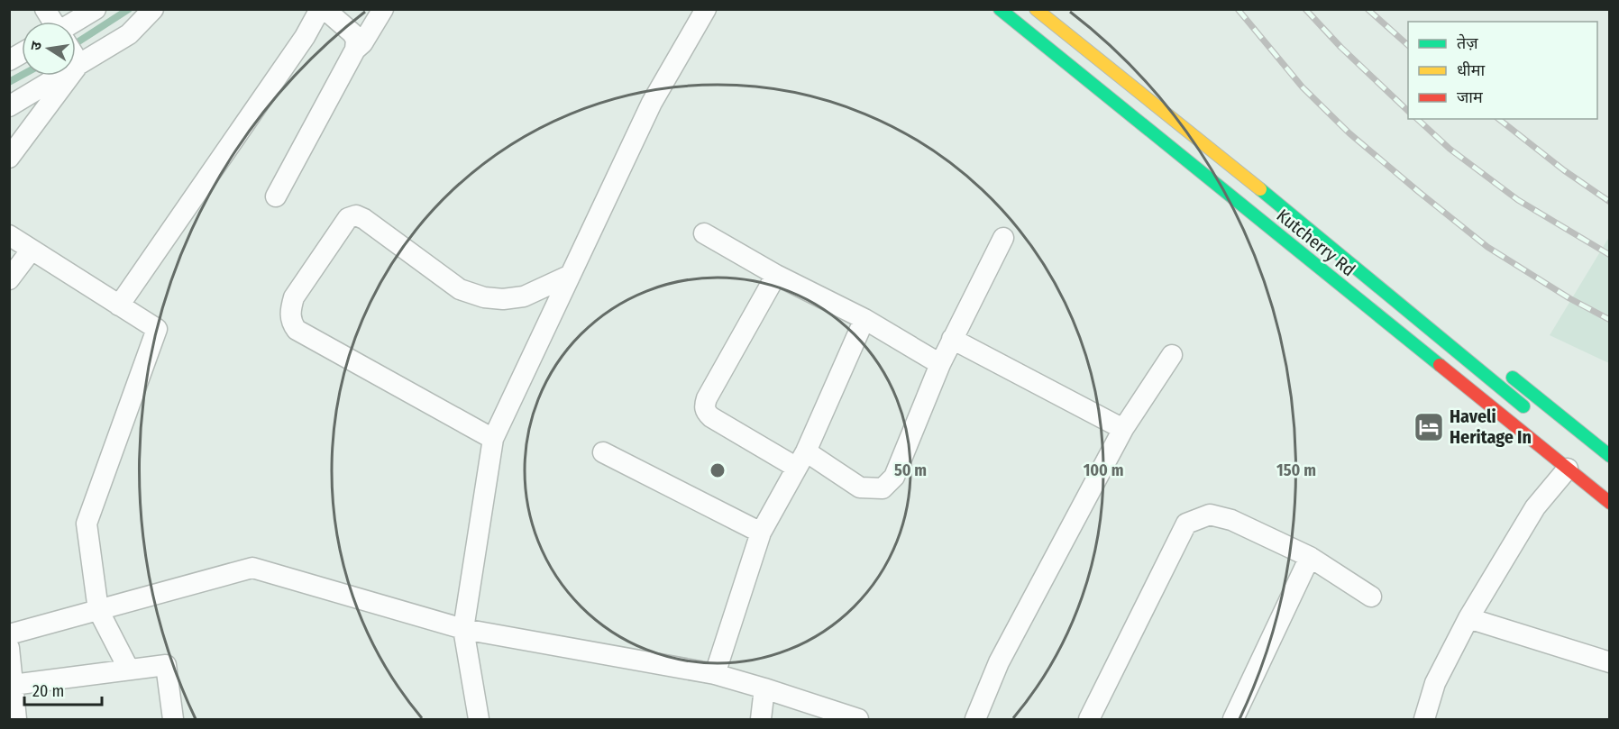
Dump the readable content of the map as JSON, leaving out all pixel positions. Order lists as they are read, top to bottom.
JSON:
{
  "streets": {
    "highway": ["Kutcherry Rd"]
  },
  "places": {
    "hotel": ["Haveli Heritage In"]
  },
  "legend": ["तेज़", "धीमा", "जाम"],
  "scale_bar": "20 m",
  "north": "left",
  "rings": ["50 m", "100 m", "150 m"]
}
